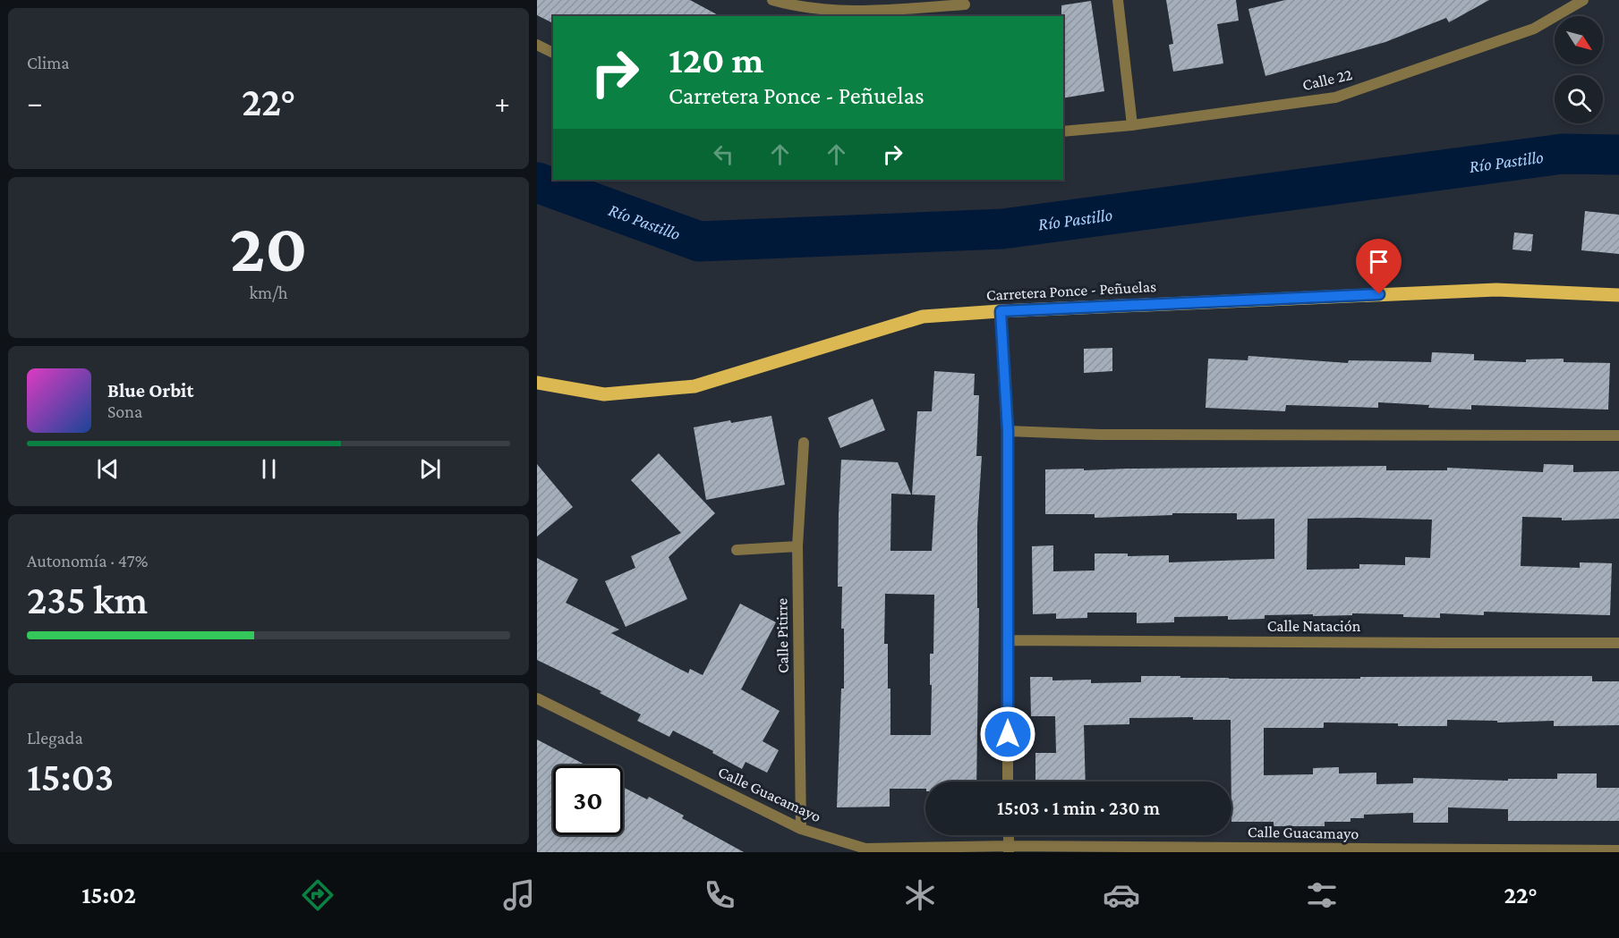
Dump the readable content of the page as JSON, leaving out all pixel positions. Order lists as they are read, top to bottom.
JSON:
{
  "streets": {
    "main road": ["Carretera Ponce - Peñuelas"],
    "street": [
      "Calle 22",
      "Calle Natación",
      "Calle Pitirre",
      "Calle Guacamayo"
    ]
  },
  "crossings": [
    ["Calle Pitirre", "Calle Guacamayo"]
  ],
  "water": ["Río Pastillo"],
  "north": "bottom right",
  "page": {
    "tile": [
      "Clima",
      ["20", "km/h"],
      ["Autonomía · 47%", "235 km"],
      ["Llegada", "15:03"]
    ],
    "turn": ["120 m", "Carretera Ponce - Peñuelas"],
    "heat": ["−", "22°", "+"],
    "song": ["Blue Orbit", "Sona"],
    "limit": "30",
    "trip": "15:03 · 1 min · 230 m",
    "tabs": ["15:02", "22°"]
  }
}
